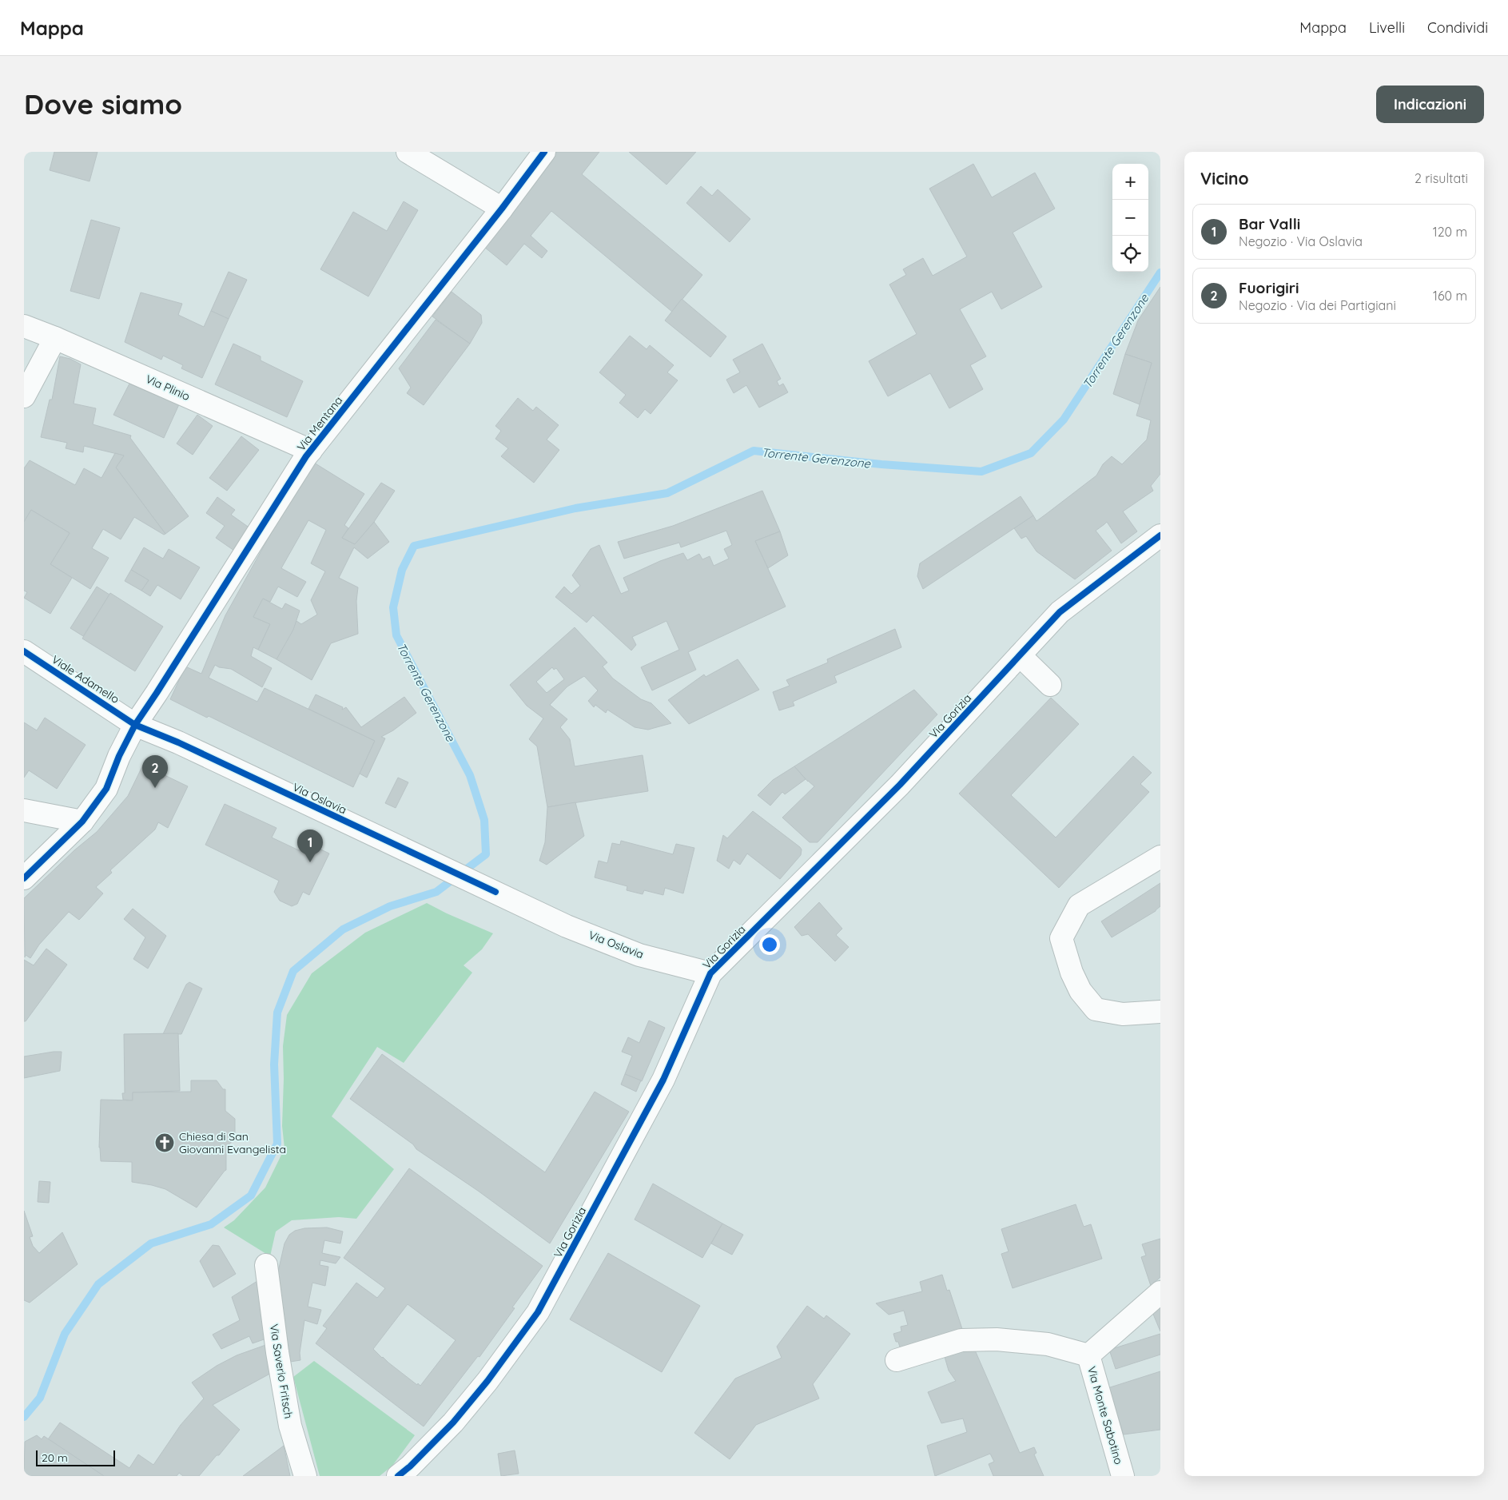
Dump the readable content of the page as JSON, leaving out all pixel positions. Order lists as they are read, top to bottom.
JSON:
{
  "streets": {
    "street": [
      "Via Plinio",
      "Via Mentana",
      "Viale Adamello",
      "Via Gorizia",
      "Via Oslavia",
      "Via Saverio Fritsch",
      "Via Monte Sabotino"
    ]
  },
  "crossings": [
    ["Via Plinio", "Via Mentana"],
    ["Via Mentana", "Viale Adamello"],
    ["Via Mentana", "Via Oslavia"],
    ["Viale Adamello", "Via Oslavia"],
    ["Via Gorizia", "Via Oslavia"]
  ],
  "water": ["Torrente Gerenzone"],
  "places": {
    "church": ["Chiesa di San Giovanni Evangelista"]
  },
  "scale_bar": "20 m",
  "page": {
    "header": "Mappa",
    "nav": ["Mappa", "Livelli", "Condividi"],
    "buttons": "Indicazioni",
    "title": "Dove siamo",
    "heading": ["Vicino", "2 risultati"],
    "map_buttons": ["+", "−"],
    "list": [
      {
        "mark": "1",
        "name": "Bar Valli",
        "note": "Negozio · Via Oslavia",
        "value": "120 m"
      },
      {
        "mark": "2",
        "name": "Fuorigiri",
        "note": "Negozio · Via dei Partigiani",
        "value": "160 m"
      }
    ],
    "pins": ["2", "1"],
    "scale": "20 m"
  }
}
